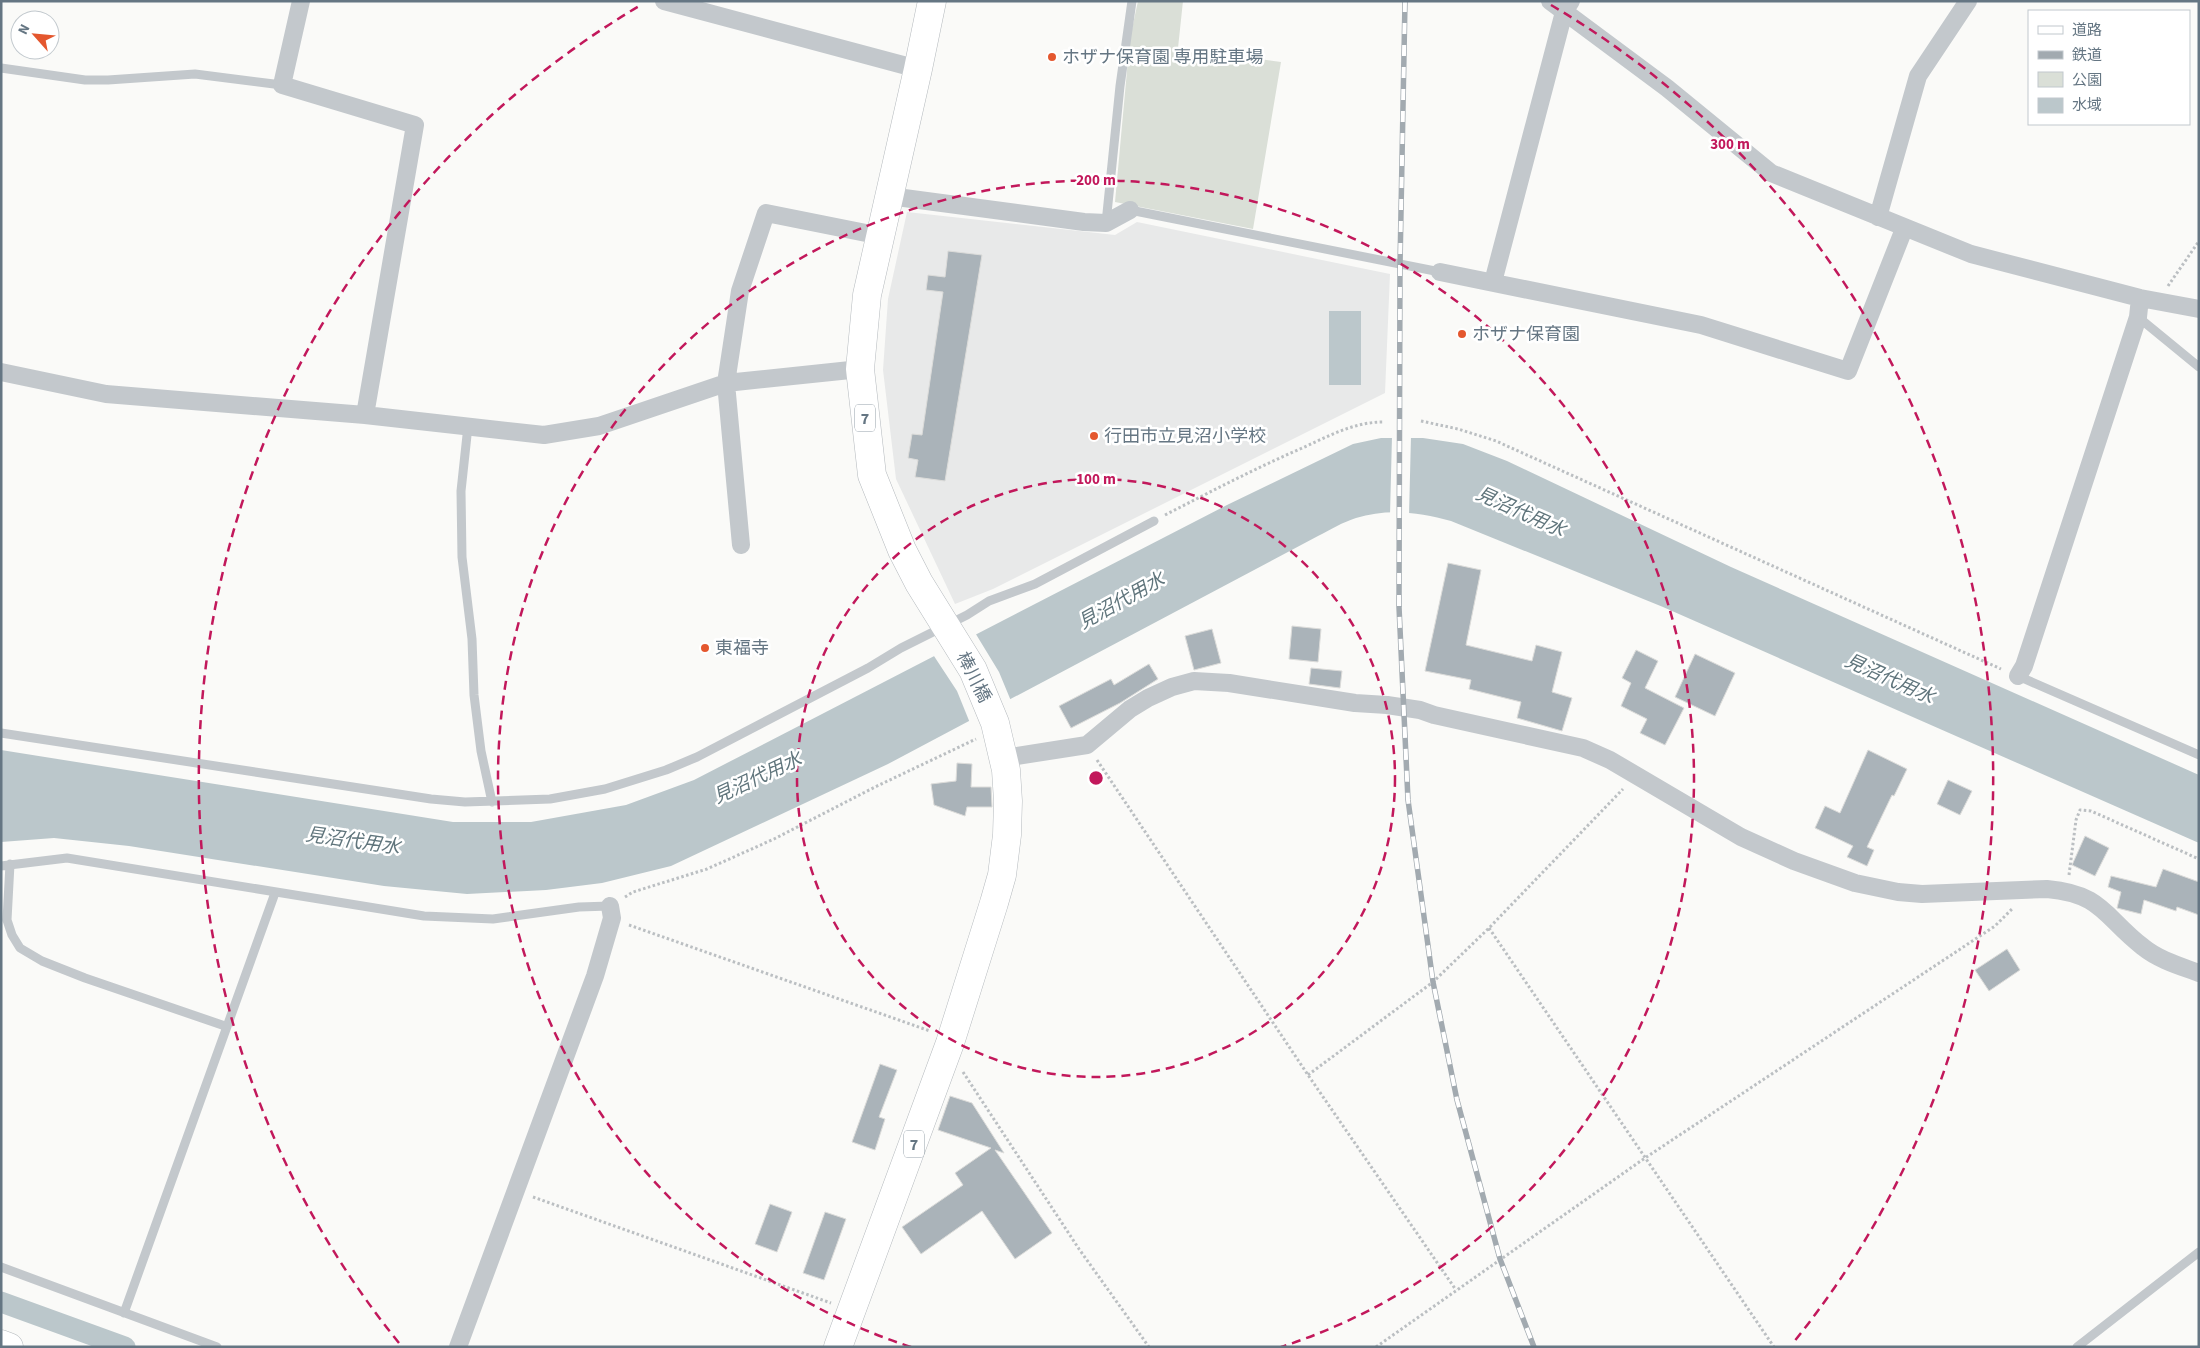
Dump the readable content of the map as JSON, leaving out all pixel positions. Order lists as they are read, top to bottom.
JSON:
{
  "streets": {
    "main road": ["7", "棒川橋"]
  },
  "crossings": [
    ["7", "棒川橋"]
  ],
  "water": ["見沼代用水"],
  "places": [
    "ホザナ保育園 専用駐車場",
    "ホザナ保育園",
    "行田市立見沼小学校",
    "東福寺"
  ],
  "legend": [
    "道路",
    "鉄道",
    "公園",
    "水域"
  ],
  "north": "top left",
  "rings": ["300 m", "200 m", "100 m"]
}
